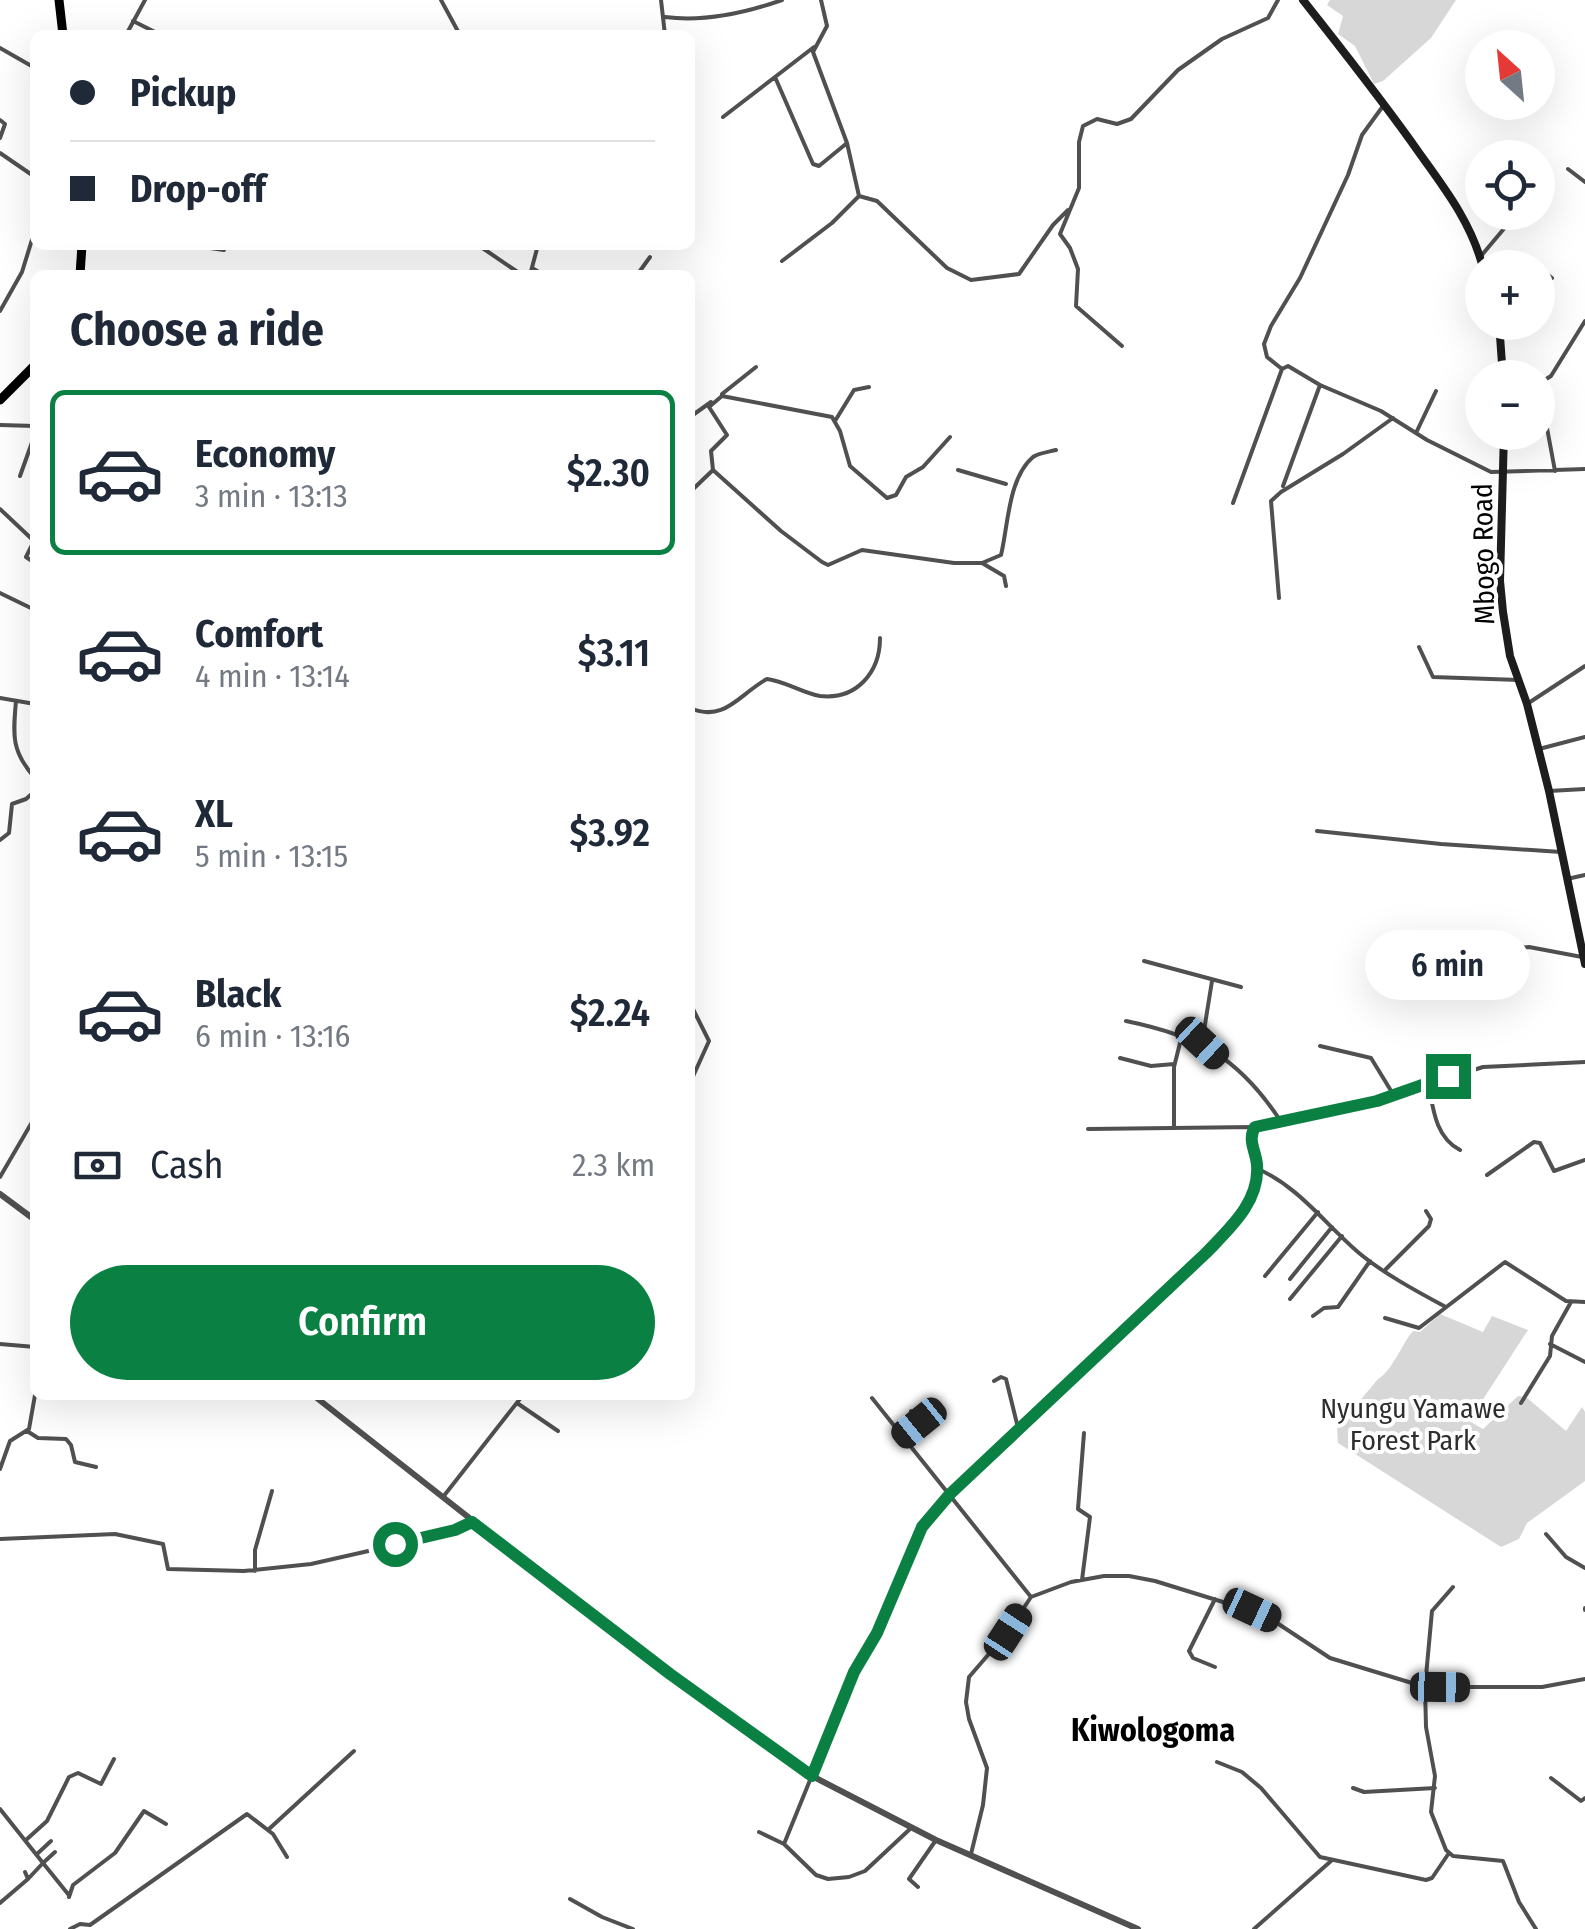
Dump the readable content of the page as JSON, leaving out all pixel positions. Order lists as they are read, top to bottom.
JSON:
{
  "streets": {
    "main road": ["Mbogo Road"]
  },
  "districts": ["Kiwologoma"],
  "parks": ["Nyungu Yamawe Forest Park"],
  "north": "top left",
  "page": {
    "map_buttons": ["+", "−"],
    "banner": ["Pickup", "Drop-off"],
    "heading": "Choose a ride",
    "list": [
      {
        "name": "Economy",
        "note": "3 min · 13:13",
        "value": "$2.30"
      },
      {
        "name": "Comfort",
        "note": "4 min · 13:14",
        "value": "$3.11"
      },
      {
        "name": "XL",
        "note": "5 min · 13:15",
        "value": "$3.92"
      },
      {
        "name": "Black",
        "note": "6 min · 13:16",
        "value": "$2.24"
      }
    ],
    "bubble": "6 min",
    "pay": ["Cash", "2.3 km"],
    "buttons": "Confirm"
  }
}
